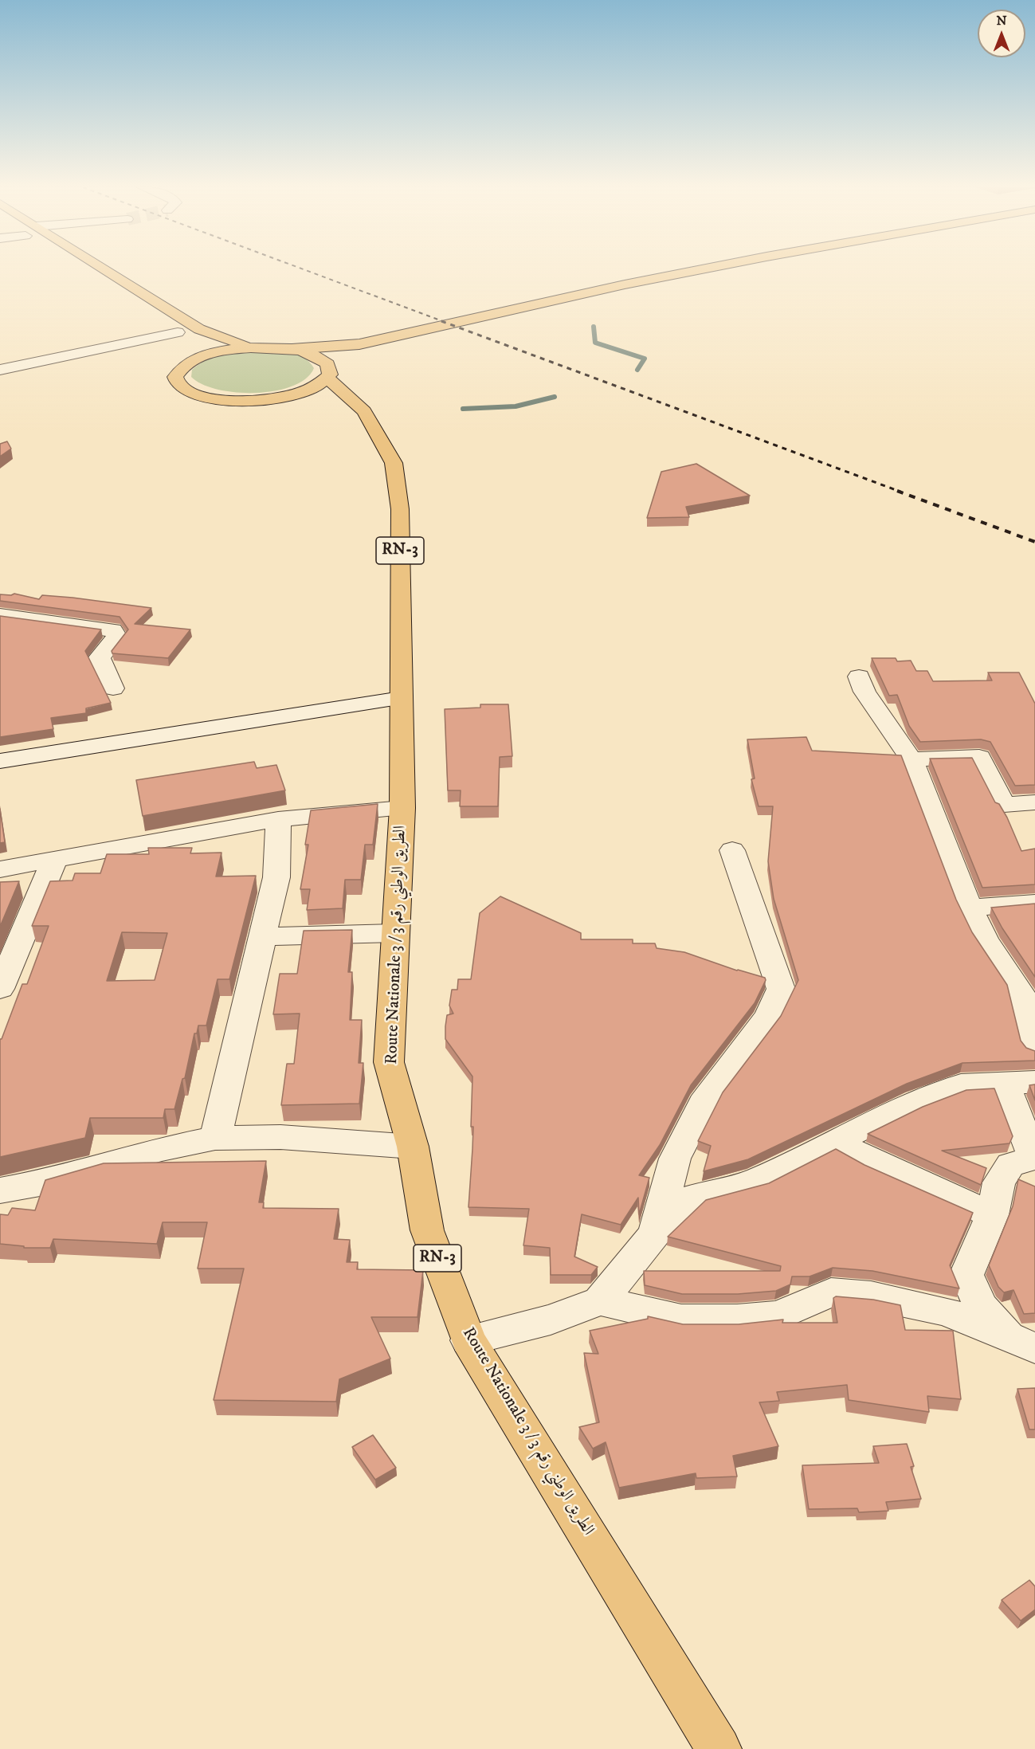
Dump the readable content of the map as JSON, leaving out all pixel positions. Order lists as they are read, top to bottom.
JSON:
{
  "streets": {
    "main road": ["RN-3", "Route Nationale 3 / الطريق الوطني رقم 3"]
  },
  "crossings": [
    ["RN-3", "Route Nationale 3 / الطريق الوطني رقم 3"]
  ],
  "north": "top"
}
